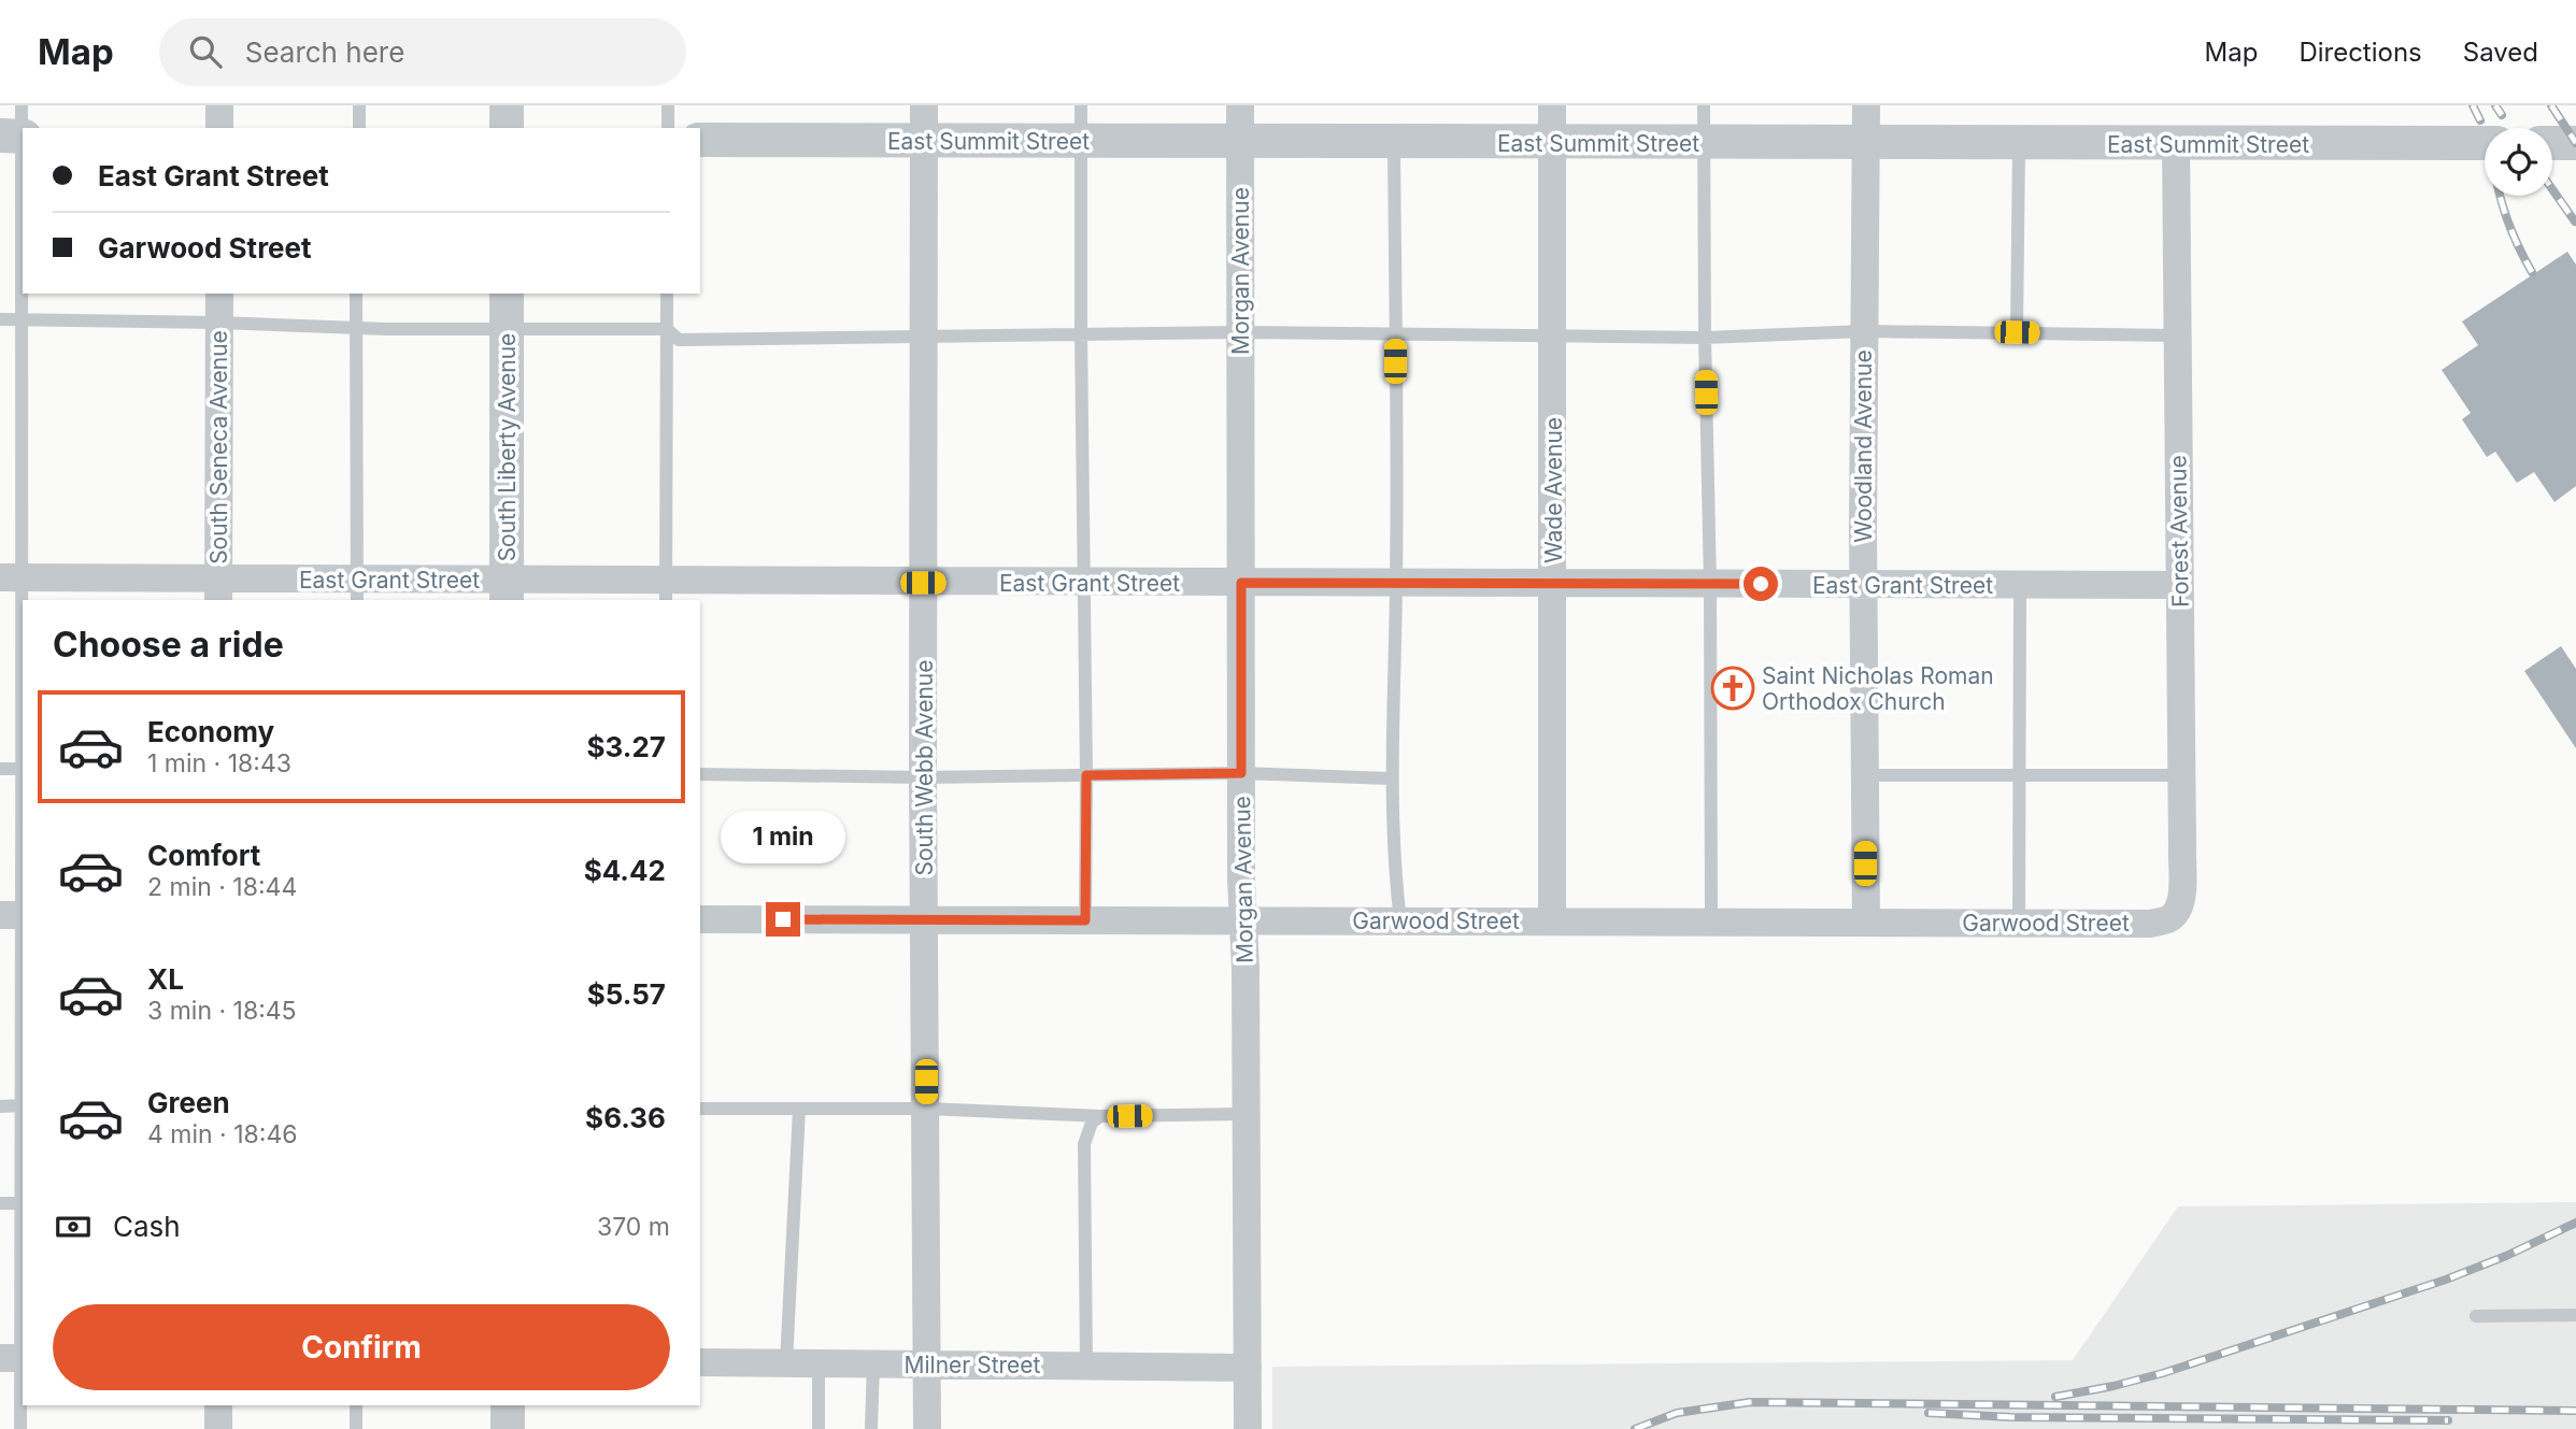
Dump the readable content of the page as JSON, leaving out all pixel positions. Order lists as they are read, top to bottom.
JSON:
{
  "streets": {
    "street": [
      "East Summit Street",
      "Morgan Avenue",
      "Woodland Avenue",
      "South Seneca Avenue",
      "South Liberty Avenue",
      "Wade Avenue",
      "Forest Avenue",
      "East Grant Street",
      "South Webb Avenue",
      "Garwood Street",
      "Milner Street"
    ]
  },
  "crossings": [
    ["East Summit Street", "Morgan Avenue"],
    ["East Summit Street", "Woodland Avenue"],
    ["East Summit Street", "Wade Avenue"],
    ["East Summit Street", "Forest Avenue"],
    ["East Summit Street", "South Webb Avenue"],
    ["Morgan Avenue", "East Grant Street"],
    ["Morgan Avenue", "Garwood Street"],
    ["Morgan Avenue", "Milner Street"],
    ["Woodland Avenue", "East Grant Street"],
    ["Woodland Avenue", "Garwood Street"],
    ["South Seneca Avenue", "East Grant Street"],
    ["South Liberty Avenue", "East Grant Street"],
    ["Wade Avenue", "East Grant Street"],
    ["Wade Avenue", "Garwood Street"],
    ["Forest Avenue", "East Grant Street"],
    ["Forest Avenue", "Garwood Street"],
    ["East Grant Street", "South Webb Avenue"],
    ["South Webb Avenue", "Garwood Street"],
    ["South Webb Avenue", "Milner Street"]
  ],
  "places": {
    "church": ["Saint Nicholas Roman Orthodox Church"]
  },
  "page": {
    "header": "Map",
    "search": "Search here",
    "nav": ["Map", "Directions", "Saved"],
    "banner": ["East Grant Street", "Garwood Street"],
    "heading": "Choose a ride",
    "list": [
      {
        "name": "Economy",
        "note": "1 min · 18:43",
        "value": "$3.27"
      },
      {
        "name": "Comfort",
        "note": "2 min · 18:44",
        "value": "$4.42"
      },
      {
        "name": "XL",
        "note": "3 min · 18:45",
        "value": "$5.57"
      },
      {
        "name": "Green",
        "note": "4 min · 18:46",
        "value": "$6.36"
      }
    ],
    "bubble": "1 min",
    "pay": ["Cash", "370 m"],
    "buttons": "Confirm"
  }
}
